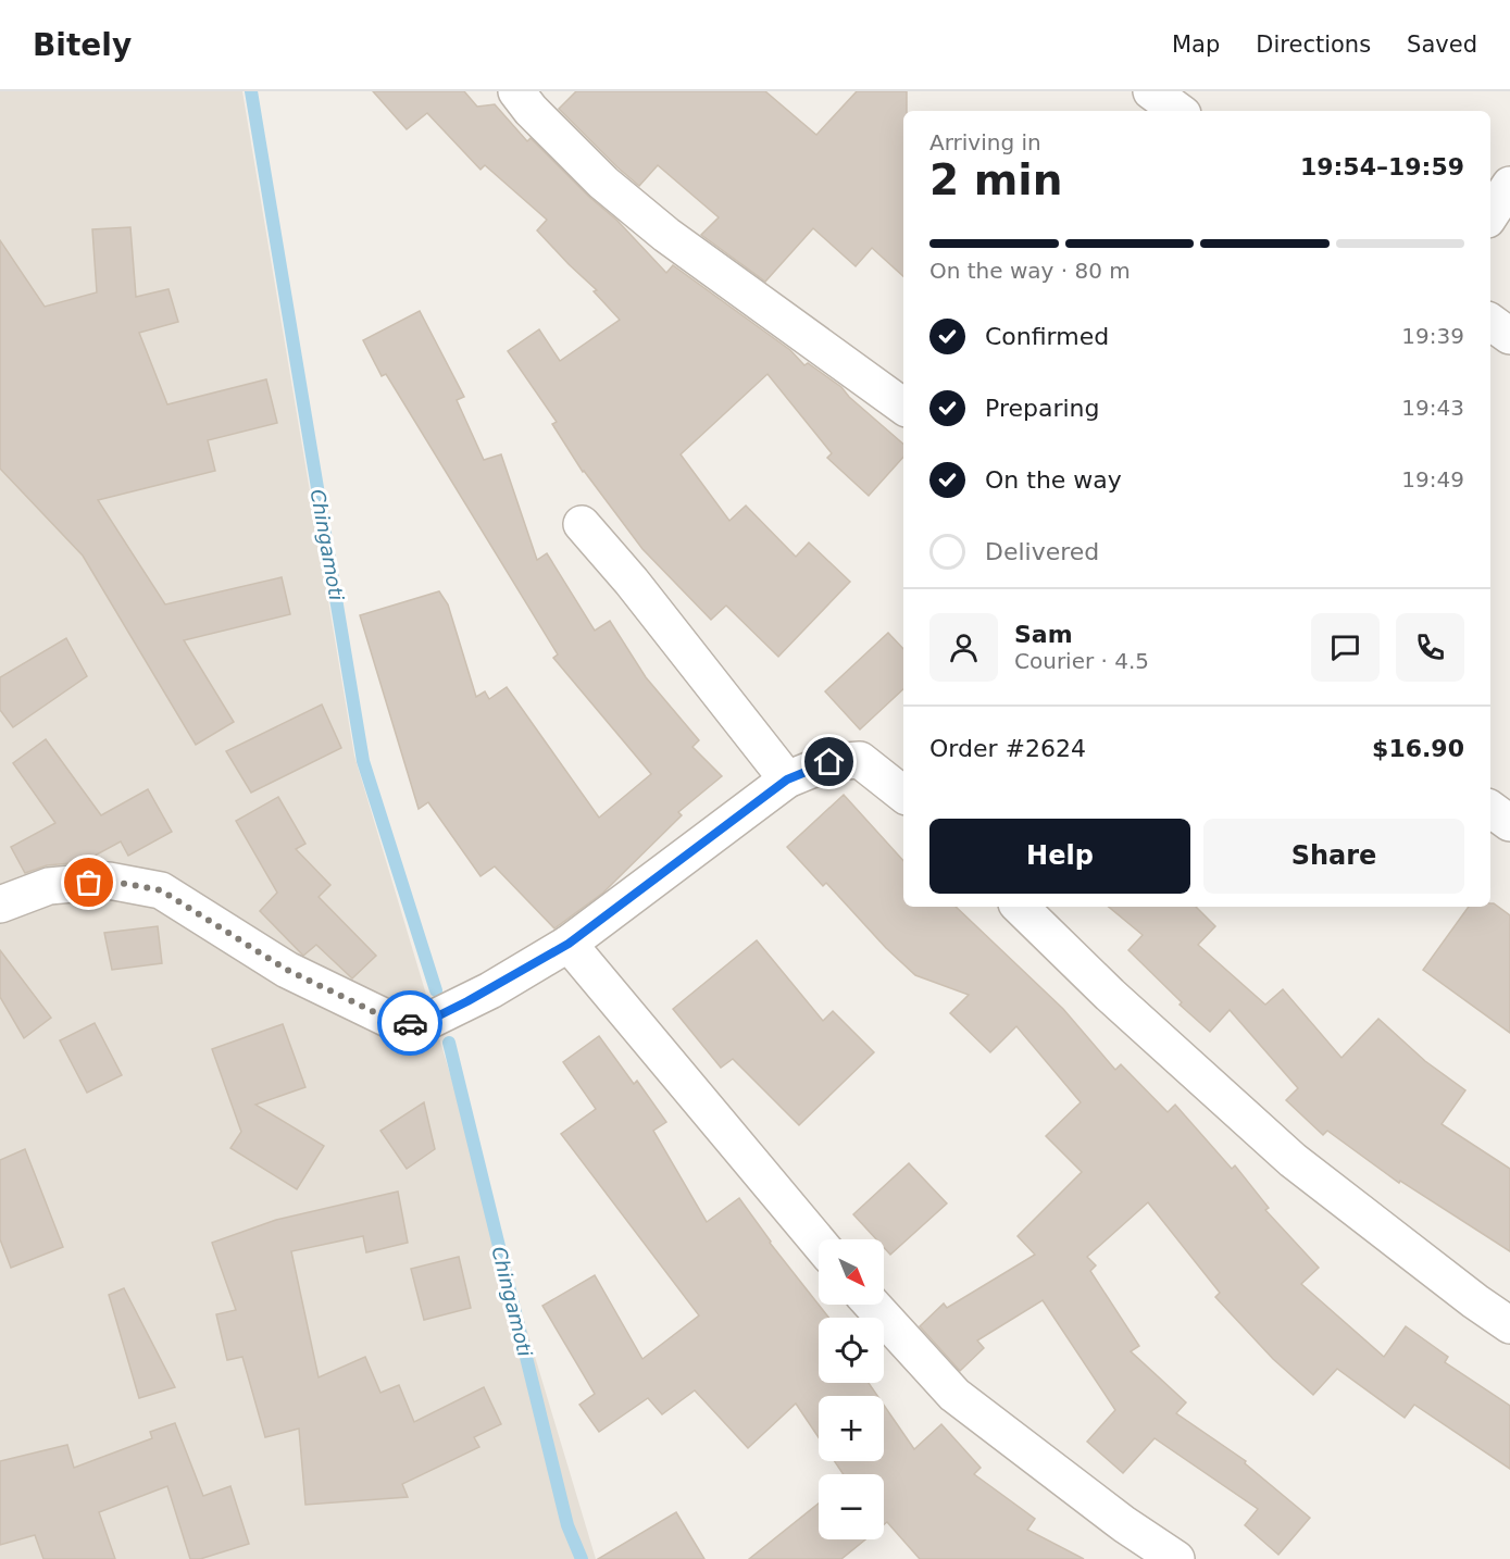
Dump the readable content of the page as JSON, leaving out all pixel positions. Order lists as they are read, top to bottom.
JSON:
{
  "water": ["Chingamoti"],
  "north": "bottom right",
  "page": {
    "header": "Bitely",
    "nav": ["Map", "Directions", "Saved"],
    "heading": ["2 min", "Arriving in", "19:54–19:59"],
    "panel": [
      "Sam",
      "Courier · 4.5",
      "Order #2624",
      "$16.90"
    ],
    "bar": "On the way · 80 m",
    "list": [
      ["Confirmed", "19:39"],
      ["Preparing", "19:43"],
      ["On the way", "19:49"],
      "Delivered"
    ],
    "buttons": ["Help", "Share"],
    "map_buttons": ["+", "−"]
  }
}
